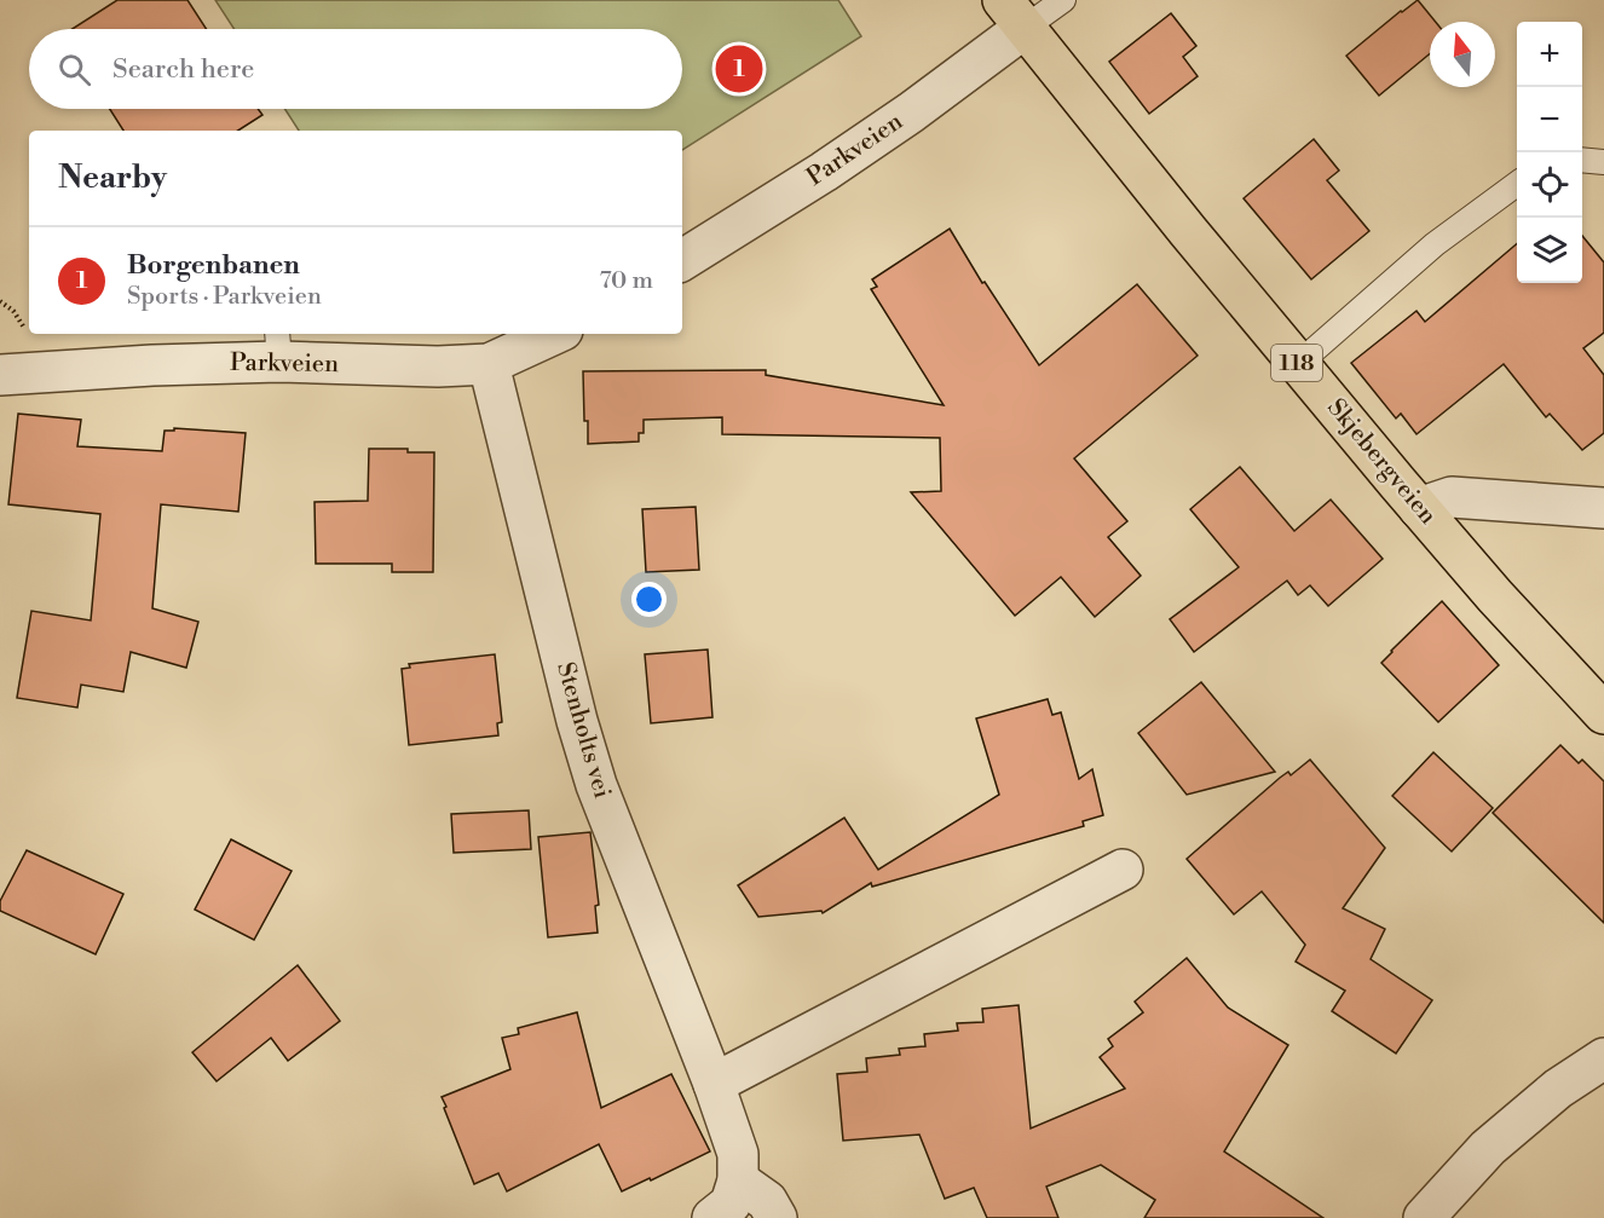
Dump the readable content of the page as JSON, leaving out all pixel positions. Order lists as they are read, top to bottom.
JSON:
{
  "streets": {
    "main road": ["118", "Skjebergveien"],
    "street": ["Parkveien", "Stenholts vei"]
  },
  "crossings": [
    ["Parkveien", "Skjebergveien"],
    ["Parkveien", "Stenholts vei"]
  ],
  "north": "top",
  "page": {
    "map_buttons": ["+", "−"],
    "search": "Search here",
    "pins": "1",
    "heading": "Nearby",
    "list": [
      {
        "mark": "1",
        "name": "Borgenbanen",
        "note": "Sports · Parkveien",
        "value": "70 m"
      }
    ]
  }
}
